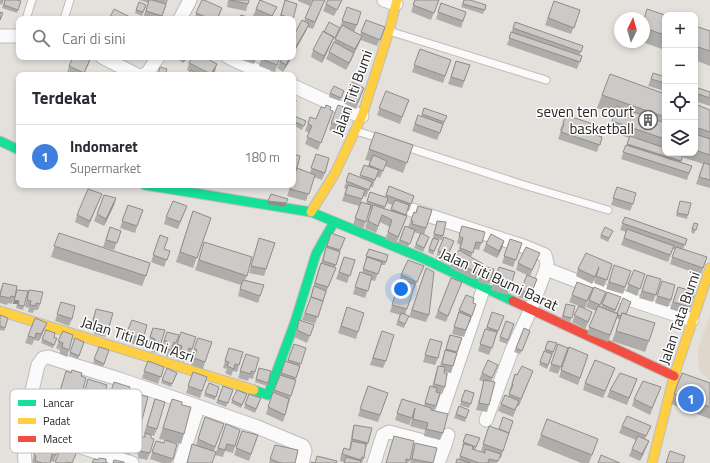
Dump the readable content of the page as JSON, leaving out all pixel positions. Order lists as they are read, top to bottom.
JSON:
{
  "streets": {
    "street": [
      "Jalan Titi Bumi",
      "Jalan Titi Bumi Barat",
      "Jalan Tata Bumi",
      "Jalan Titi Bumi Asri"
    ]
  },
  "crossings": [
    ["Jalan Titi Bumi", "Jalan Titi Bumi Barat"],
    ["Jalan Titi Bumi Barat", "Jalan Tata Bumi"],
    ["Jalan Titi Bumi Barat", "Jalan Titi Bumi Asri"]
  ],
  "places": {
    "building": ["seven ten court basketball"]
  },
  "legend": ["Lancar", "Padat", "Macet"],
  "north": "top",
  "page": {
    "map_buttons": ["+", "−"],
    "search": "Cari di sini",
    "heading": "Terdekat",
    "list": [
      {
        "mark": "1",
        "name": "Indomaret",
        "note": "Supermarket",
        "value": "180 m"
      }
    ],
    "pins": "1"
  }
}
